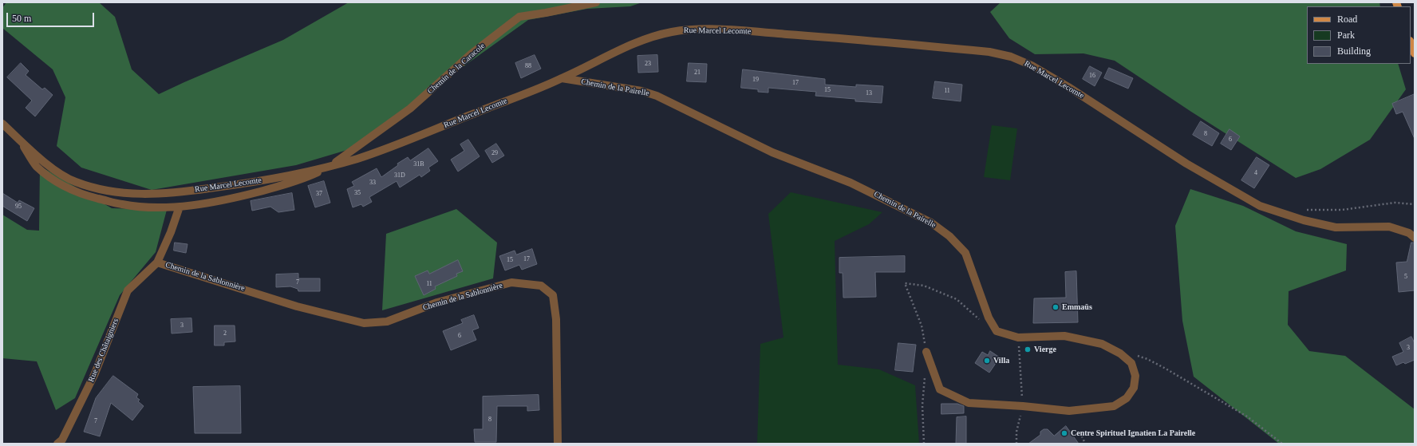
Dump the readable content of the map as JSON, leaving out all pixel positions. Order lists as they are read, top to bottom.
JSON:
{
  "streets": {
    "street": [
      "Rue Marcel Lecomte",
      "Chemin de la Caracole",
      "Chemin de la Pairelle",
      "Chemin de la Sablonnière",
      "Rue des Châtaigniers"
    ]
  },
  "crossings": [
    ["Rue Marcel Lecomte", "Chemin de la Caracole"],
    ["Rue Marcel Lecomte", "Chemin de la Pairelle"],
    ["Chemin de la Sablonnière", "Rue des Châtaigniers"]
  ],
  "places": [
    "Emmaüs",
    "Vierge",
    "Villa",
    "Centre Spirituel Ignatien La Pairelle"
  ],
  "house_numbers": [
    "23",
    "88",
    "21",
    "16",
    "19",
    "17",
    "15",
    "11",
    "13",
    "8",
    "6",
    "29",
    "31B",
    "4",
    "31D",
    "33",
    "35",
    "37",
    "95",
    "17",
    "15",
    "5",
    "7",
    "11",
    "3",
    "2",
    "6",
    "3",
    "8",
    "7"
  ],
  "legend": ["Road", "Park", "Building"],
  "scale_bar": "50 m"
}
